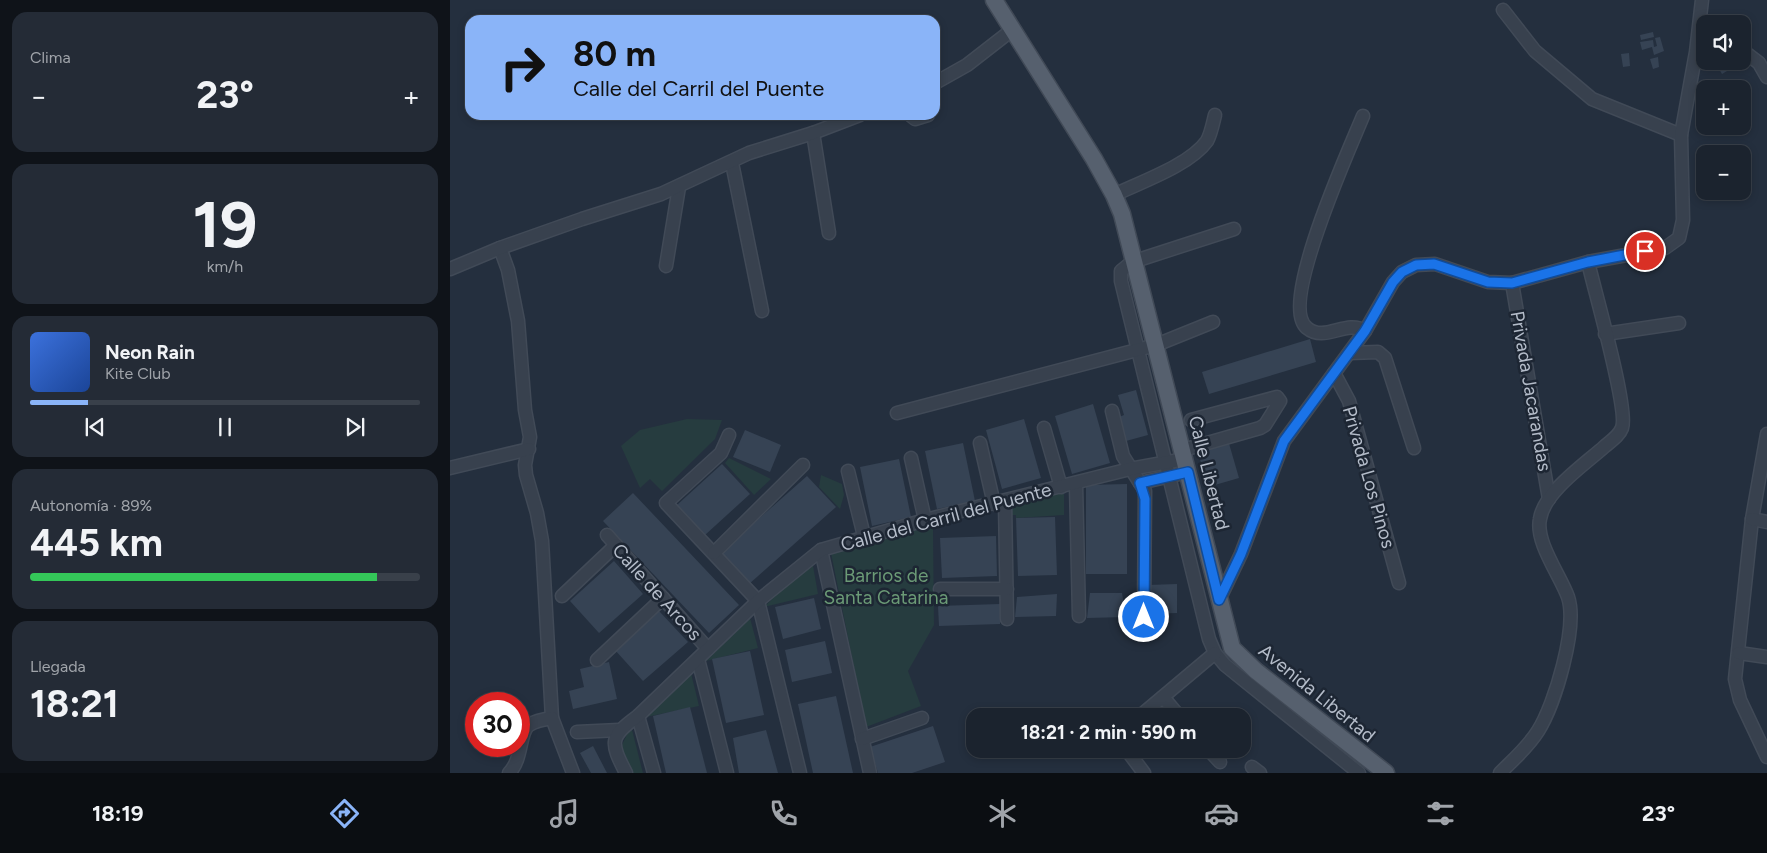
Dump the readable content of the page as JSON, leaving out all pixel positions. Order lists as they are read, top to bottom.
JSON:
{
  "streets": {
    "main road": ["Calle Libertad", "Avenida Libertad"],
    "street": [
      "Privada Jacarandas",
      "Privada Los Pinos",
      "Calle del Carril del Puente",
      "Calle de Arcos"
    ]
  },
  "crossings": [
    ["Calle Libertad", "Calle del Carril del Puente"],
    ["Calle Libertad", "Avenida Libertad"],
    ["Calle del Carril del Puente", "Calle de Arcos"]
  ],
  "parks": ["Barrios de Santa Catarina"],
  "page": {
    "tile": [
      "Clima",
      ["19", "km/h"],
      ["Autonomía · 89%", "445 km"],
      ["Llegada", "18:21"]
    ],
    "map_buttons": ["+", "−"],
    "turn": ["80 m", "Calle del Carril del Puente"],
    "heat": ["−", "23°", "+"],
    "song": ["Neon Rain", "Kite Club"],
    "limit": "30",
    "trip": "18:21 · 2 min · 590 m",
    "tabs": ["18:19", "23°"]
  }
}
